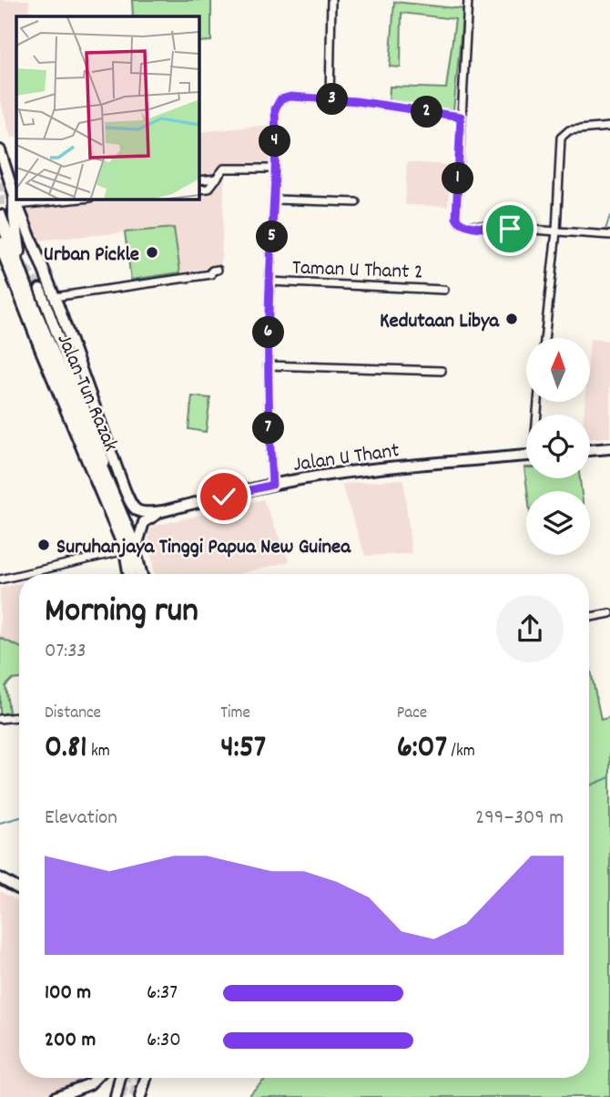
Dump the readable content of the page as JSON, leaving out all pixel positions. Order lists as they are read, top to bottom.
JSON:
{
  "streets": {
    "main road": ["Jalan Tun Razak"],
    "street": ["Taman U Thant 2", "Jalan U Thant"]
  },
  "crossings": [
    ["Jalan Tun Razak", "Jalan U Thant"]
  ],
  "places": ["Urban Pickle", "Kedutaan Libya", "Suruhanjaya Tinggi Papua New Guinea"],
  "north": "top",
  "page": {
    "pins": [
      "3",
      "2",
      "4",
      "1",
      "5",
      "6",
      "7"
    ],
    "heading": ["Morning run", "07:33"],
    "stats": [
      ["Distance", "0.81 km"],
      ["Time", "4:57"],
      ["Pace", "6:07 /km"]
    ],
    "chart": ["Elevation", "299–309 m"],
    "list": [
      {
        "name": "100 m",
        "note": "6:37"
      },
      {
        "name": "200 m",
        "note": "6:30"
      }
    ]
  }
}
